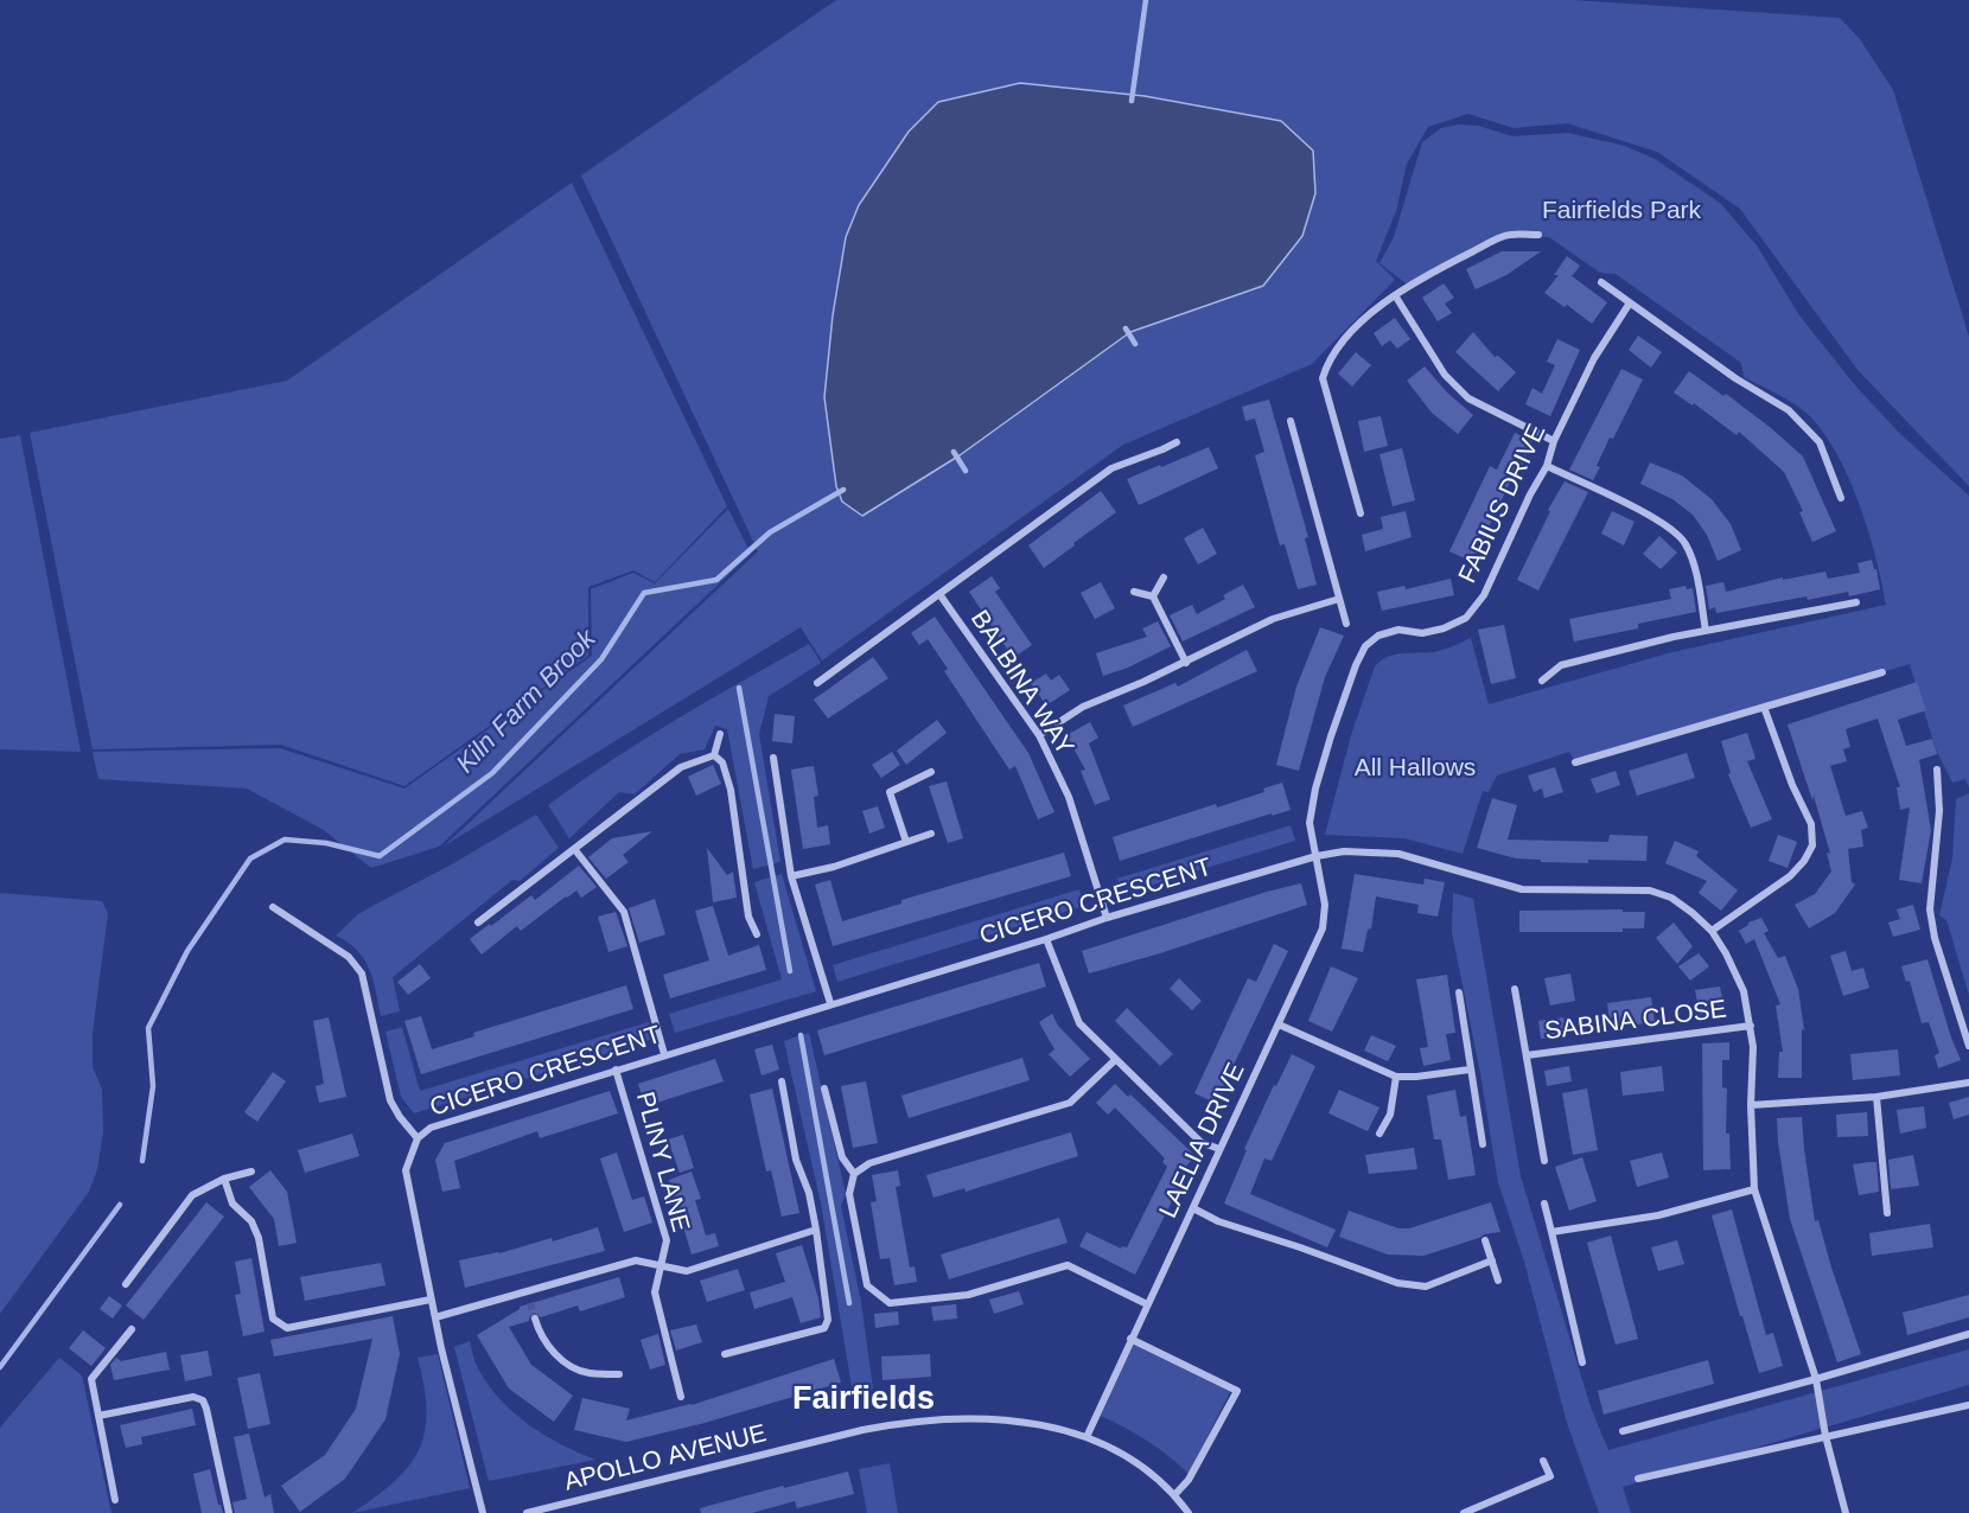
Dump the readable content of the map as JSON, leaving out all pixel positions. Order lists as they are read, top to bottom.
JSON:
{
  "streets": {
    "street": [
      "FABIUS DRIVE",
      "BALBINA WAY",
      "CICERO CRESCENT",
      "SABINA CLOSE",
      "LAELIA DRIVE",
      "PLINY LANE",
      "APOLLO AVENUE"
    ]
  },
  "crossings": [
    ["FABIUS DRIVE", "CICERO CRESCENT"],
    ["FABIUS DRIVE", "LAELIA DRIVE"],
    ["BALBINA WAY", "CICERO CRESCENT"],
    ["CICERO CRESCENT", "SABINA CLOSE"],
    ["CICERO CRESCENT", "LAELIA DRIVE"],
    ["CICERO CRESCENT", "PLINY LANE"],
    ["LAELIA DRIVE", "APOLLO AVENUE"]
  ],
  "districts": ["Fairfields"],
  "water": ["Kiln Farm Brook"],
  "parks": ["Fairfields Park", "All Hallows"]
}
